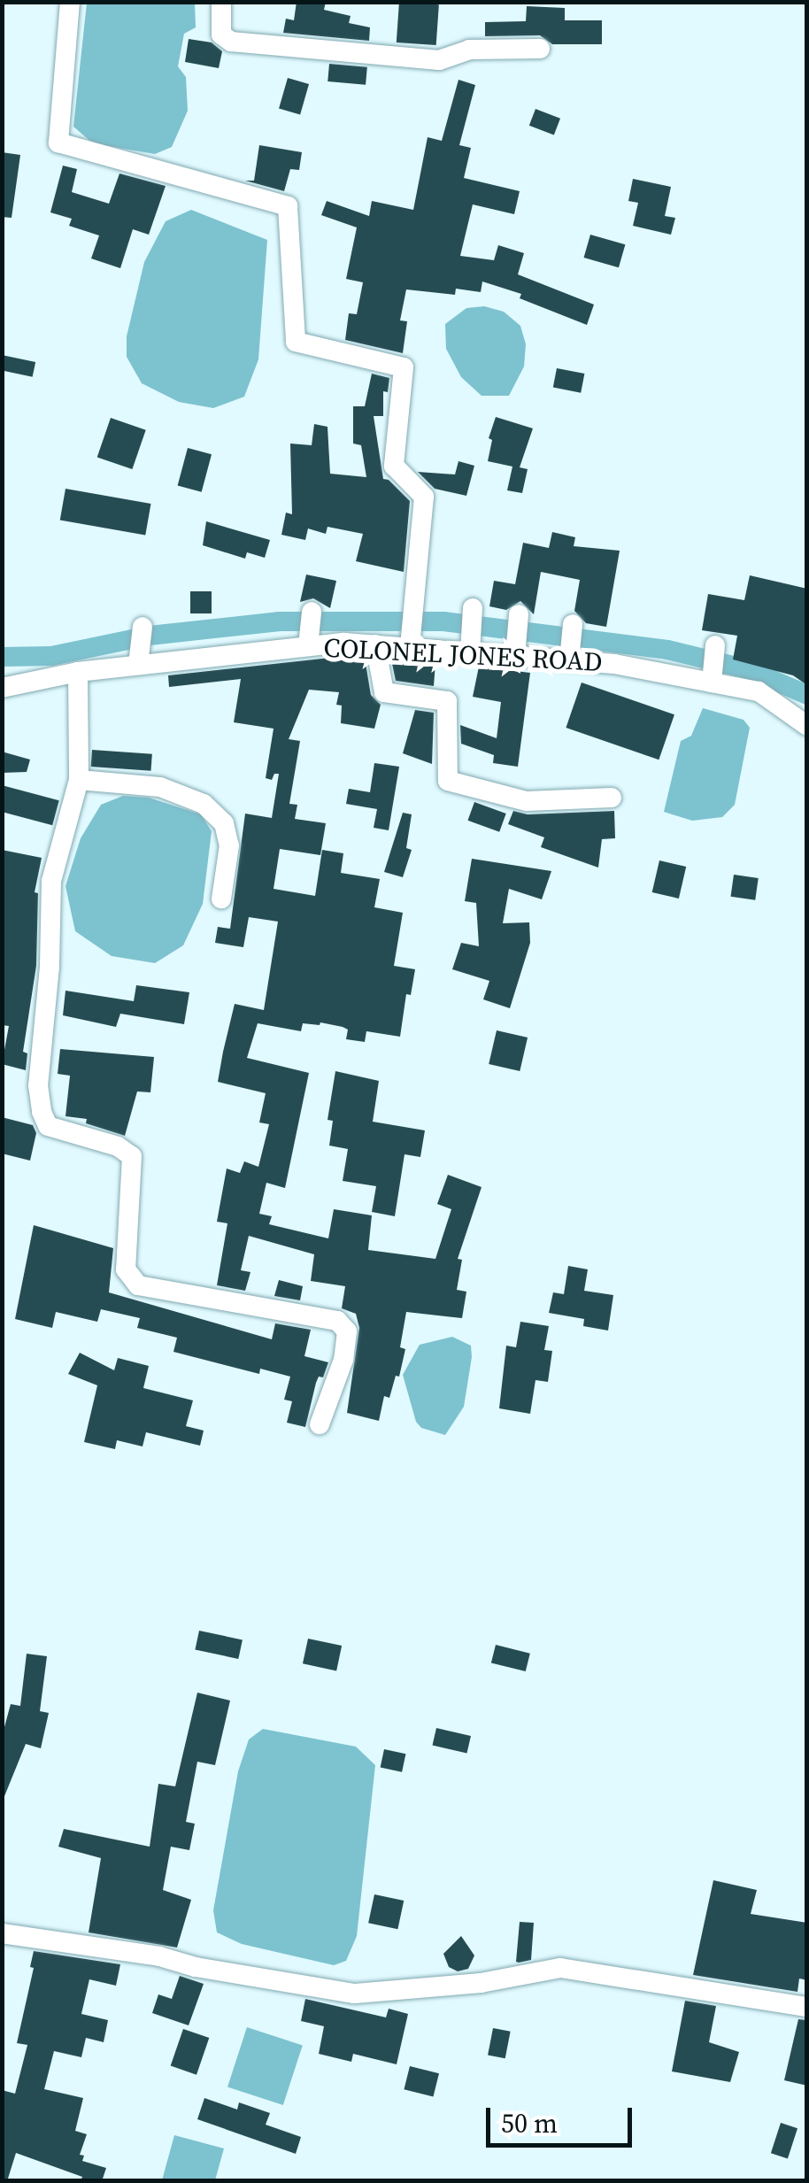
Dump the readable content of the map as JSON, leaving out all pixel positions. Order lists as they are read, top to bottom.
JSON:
{
  "streets": {
    "street": ["COLONEL JONES ROAD"]
  },
  "scale_bar": "50 m"
}
